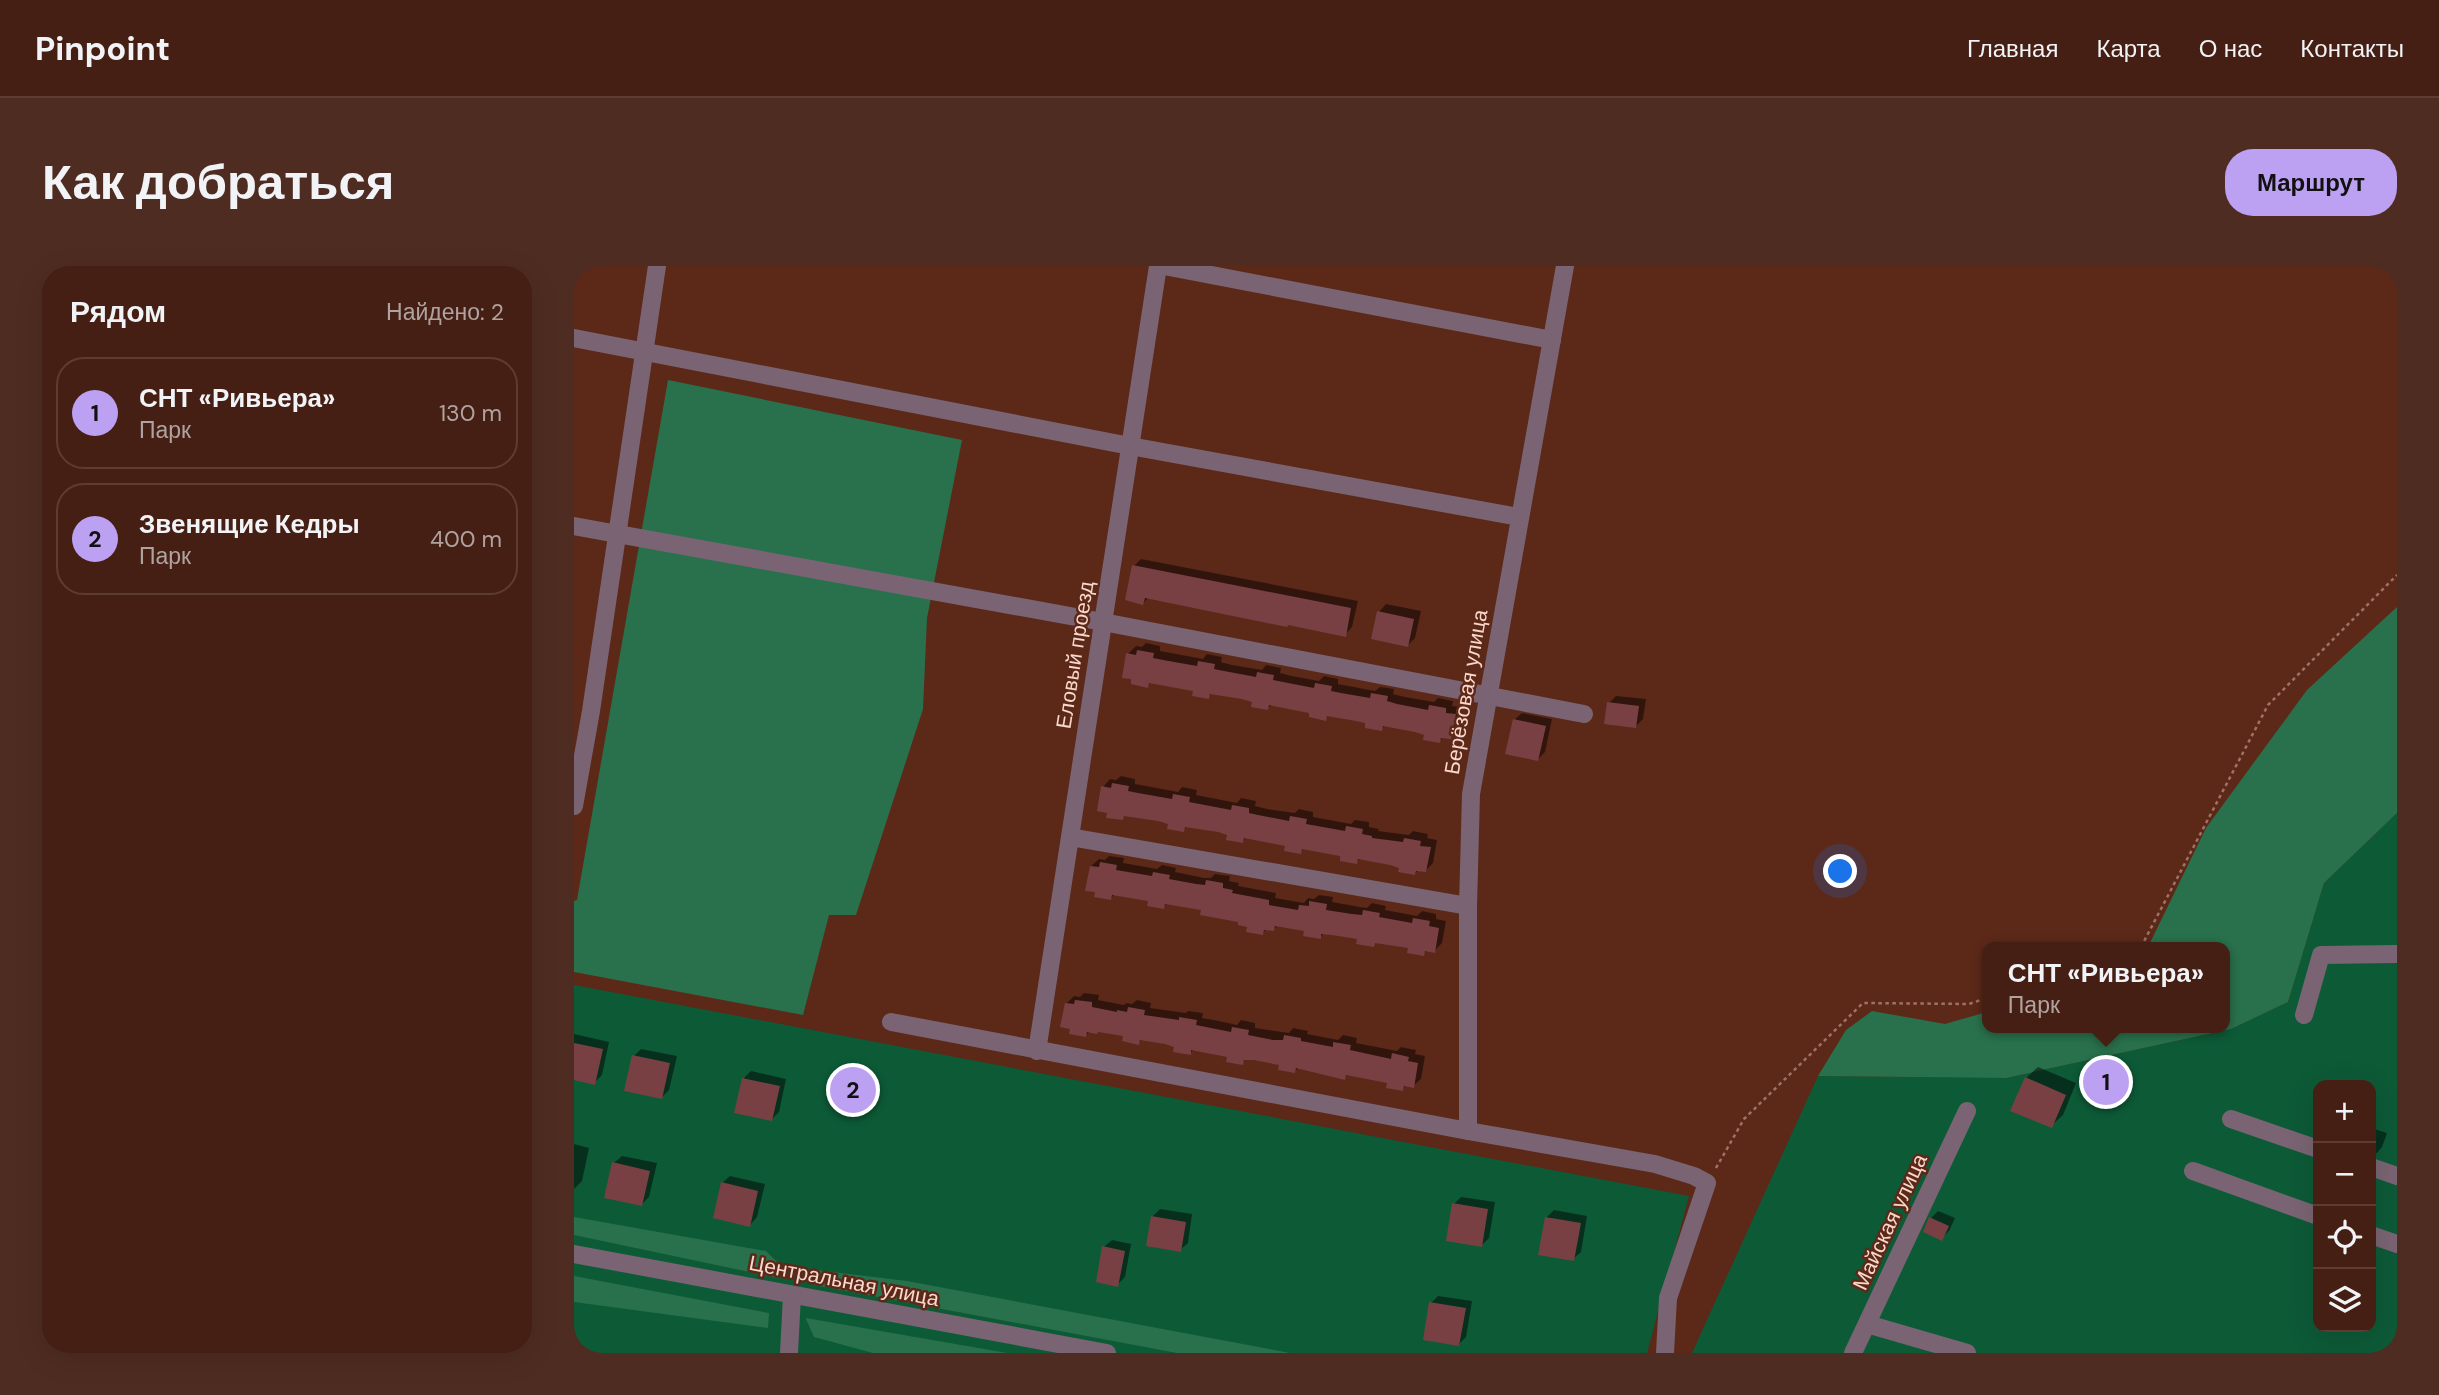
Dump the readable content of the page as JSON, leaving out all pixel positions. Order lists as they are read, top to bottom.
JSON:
{
  "streets": {
    "street": [
      "Еловый проезд",
      "Берёзовая улица",
      "Майская улица",
      "Центральная улица"
    ]
  },
  "page": {
    "header": "Pinpoint",
    "nav": [
      "Главная",
      "Карта",
      "О нас",
      "Контакты"
    ],
    "buttons": "Маршрут",
    "title": "Как добраться",
    "heading": ["Рядом", "Найдено: 2"],
    "list": [
      {
        "mark": "1",
        "name": "СНТ «Ривьера»",
        "note": "Парк",
        "value": "130 m"
      },
      {
        "mark": "2",
        "name": "Звенящие Кедры",
        "note": "Парк",
        "value": "400 m"
      }
    ],
    "popup": ["СНТ «Ривьера»", "Парк"],
    "pins": ["1", "2"],
    "map_buttons": ["+", "−"]
  }
}
